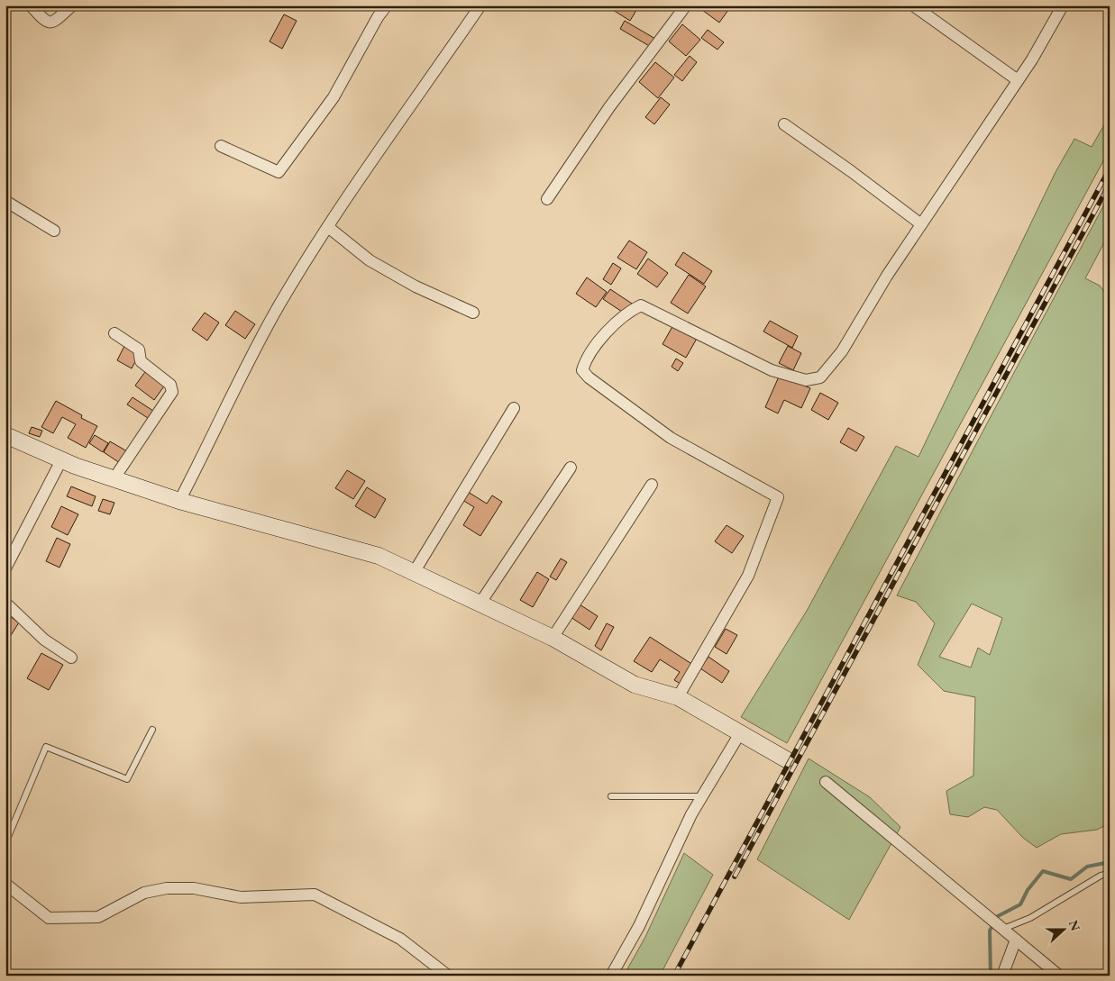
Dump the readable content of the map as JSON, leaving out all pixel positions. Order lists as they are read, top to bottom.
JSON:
{
  "north": "right"
}
